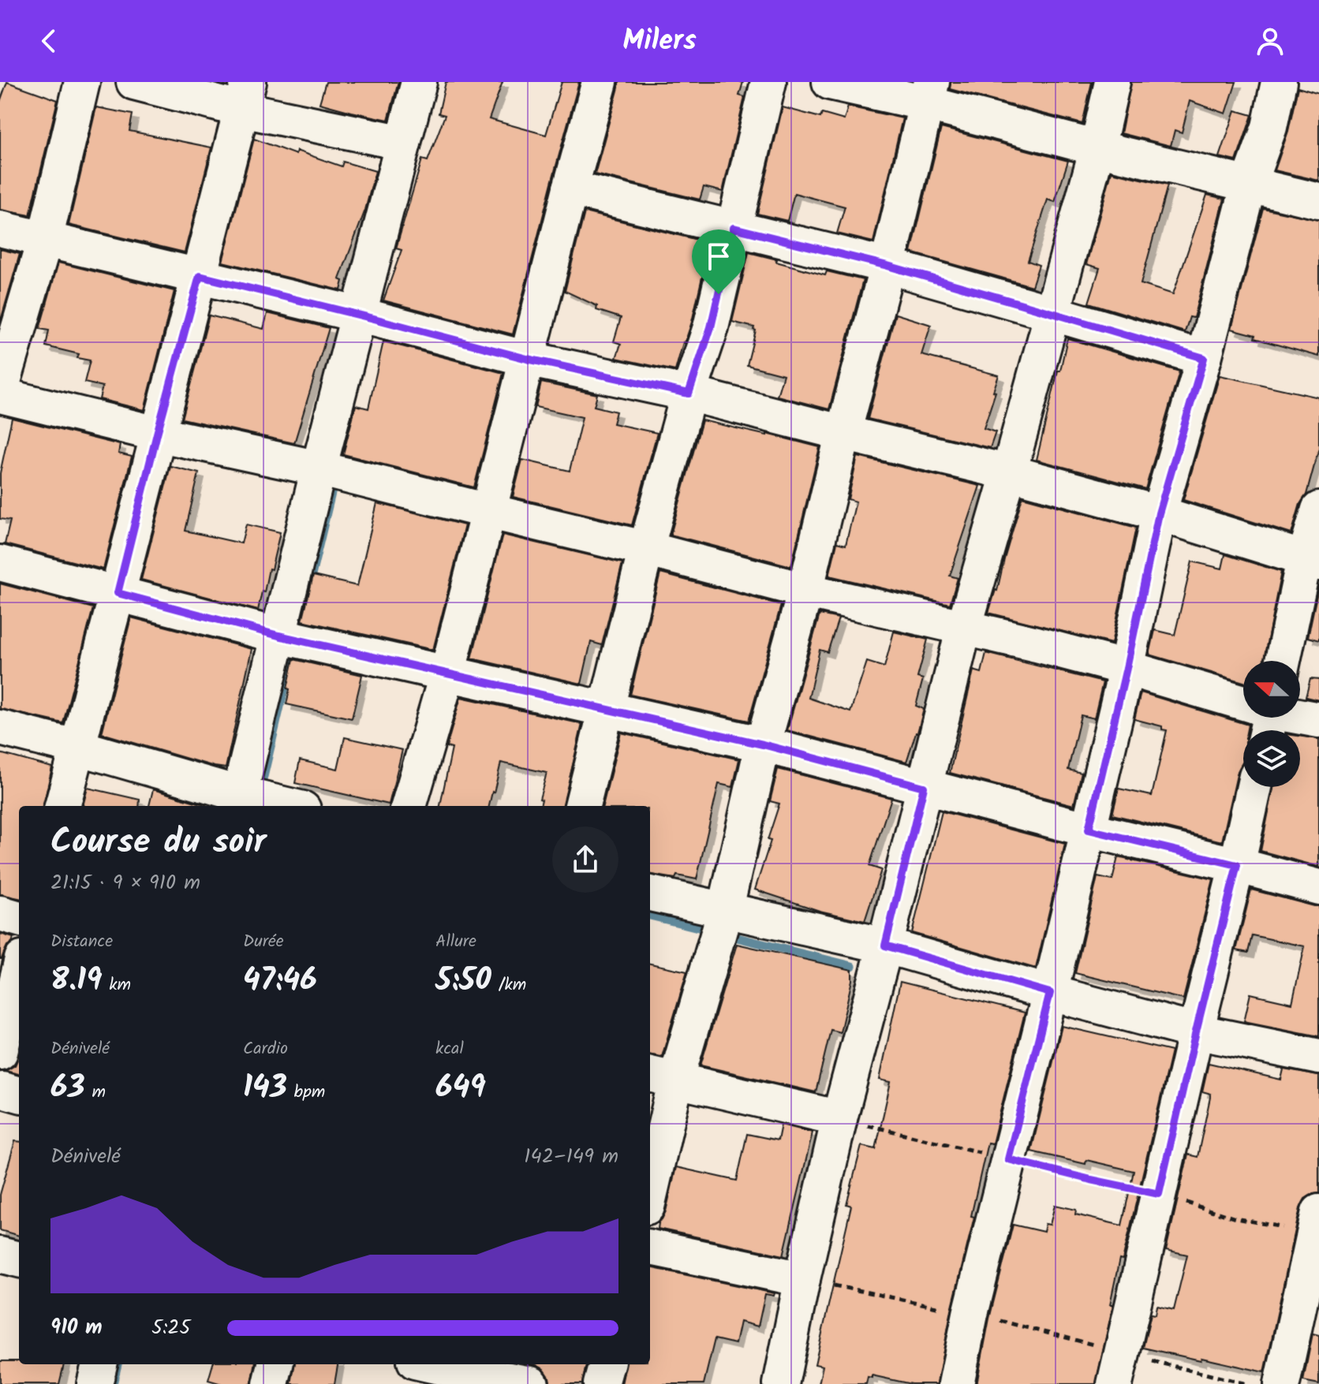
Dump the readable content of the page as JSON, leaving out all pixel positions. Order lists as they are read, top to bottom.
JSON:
{
  "north": "left",
  "page": {
    "header": "Milers",
    "heading": ["Course du soir", "21:15 · 9 × 910 m"],
    "stats": [
      ["Distance", "8.19 km"],
      ["Durée", "47:46"],
      ["Allure", "5:50 /km"],
      ["Dénivelé", "63 m"],
      ["Cardio", "143 bpm"],
      ["kcal", "649"]
    ],
    "chart": ["Dénivelé", "142–149 m"],
    "list": [
      {
        "name": "910 m",
        "note": "5:25"
      }
    ]
  }
}
